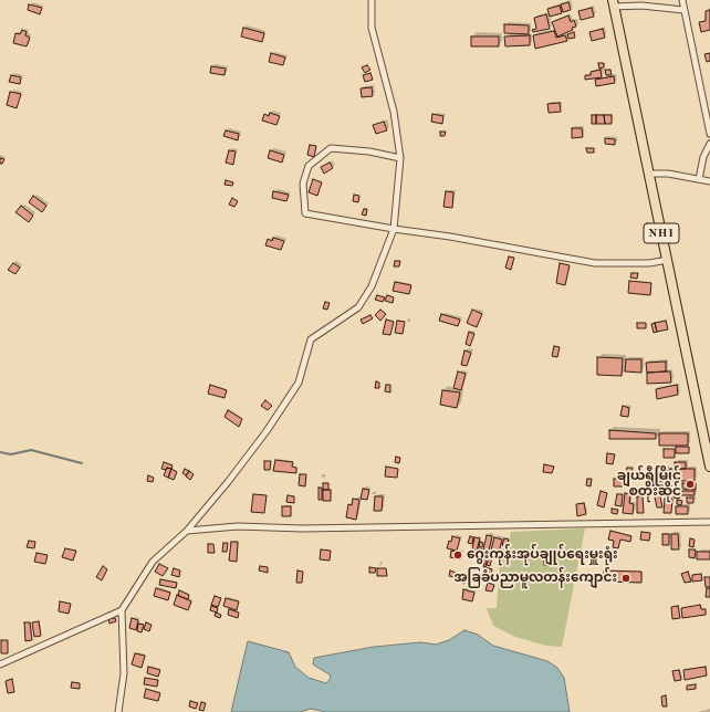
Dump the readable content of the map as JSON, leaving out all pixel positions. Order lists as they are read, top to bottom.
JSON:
{
  "streets": {
    "highway": ["NH1"]
  },
  "places": ["ချယ်ရီမြိုင် စတိုးဆိုင်", "ဂွေးကုန်းအုပ်ချုပ်ရေးမှူးရုံး", "အခြခံပညာမူလတန်းကျောင်း"]
}
